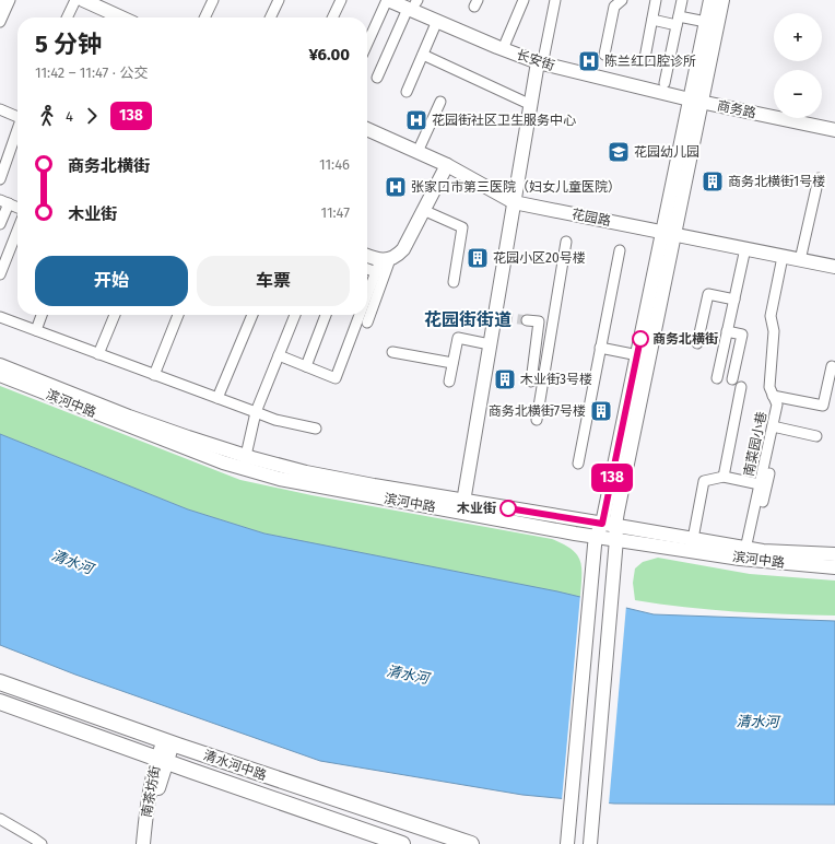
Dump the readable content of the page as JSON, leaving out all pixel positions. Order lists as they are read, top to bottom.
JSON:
{
  "streets": {
    "main road": [
      "长安街",
      "商务路",
      "花园路",
      "滨河中路",
      "清水河中路",
      "南茶坊街"
    ],
    "street": ["南菜园小巷"]
  },
  "crossings": [
    ["长安街", "商务路"],
    ["花园路", "南菜园小巷"],
    ["滨河中路", "南菜园小巷"],
    ["清水河中路", "南茶坊街"]
  ],
  "districts": ["花园街街道"],
  "water": ["清水河"],
  "places": {
    "hospital": ["陈兰红口腔诊所", "花园街社区卫生服务中心", "张家口市第三医院（妇女儿童医院）"],
    "school or university": ["花园幼儿园"],
    "building": [
      "商务北横街1号楼",
      "花园小区20号楼",
      "木业街3号楼",
      "商务北横街7号楼"
    ],
    "other": ["商务北横街", "木业街"]
  },
  "lines": ["bus line 138"],
  "page": {
    "on_map": "138",
    "map_buttons": ["+", "−"],
    "heading": ["5 分钟", "11:42 – 11:47 · 公交", "¥6.00"],
    "legs": ["4", "138"],
    "list": [
      {
        "name": "商务北横街",
        "value": "11:46"
      },
      {
        "name": "木业街",
        "value": "11:47"
      }
    ],
    "buttons": ["开始", "车票"]
  }
}
